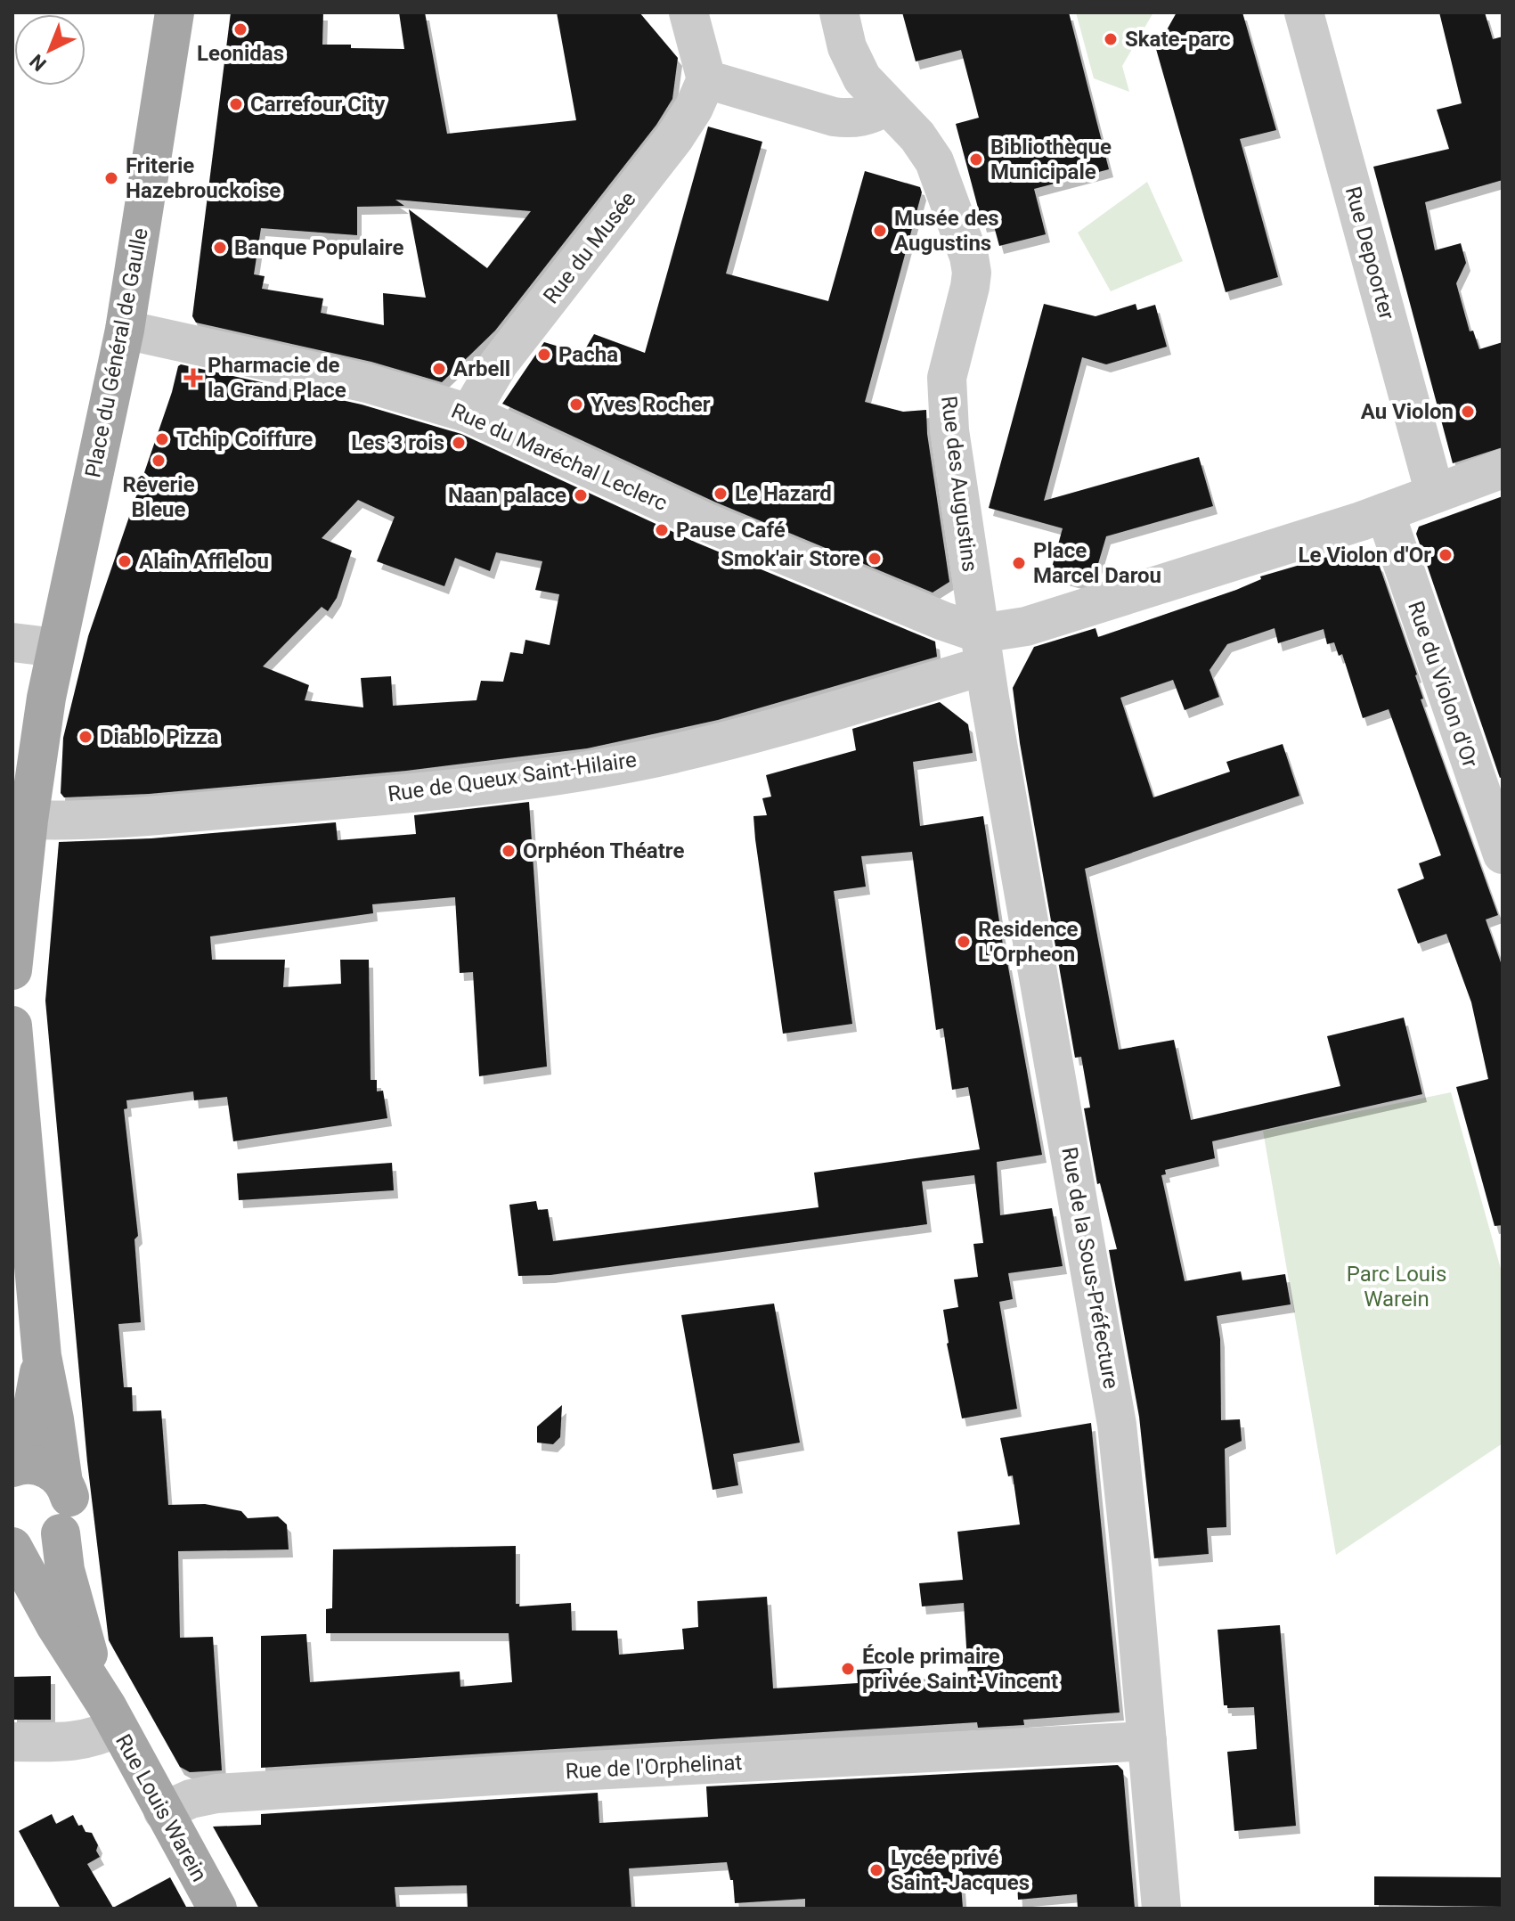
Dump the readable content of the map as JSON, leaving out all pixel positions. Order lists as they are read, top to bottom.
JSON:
{
  "streets": {
    "main road": ["Place du Général de Gaulle", "Rue Louis Warein"],
    "street": [
      "Rue du Musée",
      "Rue Depoorter",
      "Rue du Maréchal Leclerc",
      "Rue des Augustins",
      "Rue du Violon d'Or",
      "Rue de Queux Saint-Hilaire",
      "Rue de la Sous-Préfecture",
      "Rue de l'Orphelinat"
    ]
  },
  "crossings": [
    ["Rue du Musée", "Rue du Maréchal Leclerc"],
    ["Rue Depoorter", "Rue de Queux Saint-Hilaire"],
    ["Place du Général de Gaulle", "Rue du Maréchal Leclerc"],
    ["Rue du Maréchal Leclerc", "Rue des Augustins"],
    ["Rue du Maréchal Leclerc", "Rue de Queux Saint-Hilaire"],
    ["Rue du Maréchal Leclerc", "Rue de la Sous-Préfecture"],
    ["Rue des Augustins", "Rue de Queux Saint-Hilaire"],
    ["Rue des Augustins", "Rue de la Sous-Préfecture"],
    ["Rue du Violon d'Or", "Rue de Queux Saint-Hilaire"],
    ["Rue de Queux Saint-Hilaire", "Rue de la Sous-Préfecture"],
    ["Rue de la Sous-Préfecture", "Rue de l'Orphelinat"],
    ["Rue de l'Orphelinat", "Rue Louis Warein"]
  ],
  "parks": ["Parc Louis Warein"],
  "places": {
    "other": [
      "Leonidas",
      "Skate-parc",
      "Carrefour City",
      "Bibliothèque Municipale",
      "Friterie Hazebrouckoise",
      "Musée des Augustins",
      "Banque Populaire",
      "Pacha",
      "Arbell",
      "Yves Rocher",
      "Au Violon",
      "Tchip Coiffure",
      "Les 3 rois",
      "Rêverie Bleue",
      "Le Hazard",
      "Naan palace",
      "Pause Café",
      "Le Violon d'Or",
      "Smok'air Store",
      "Alain Afflelou",
      "Place Marcel Darou",
      "Diablo Pizza",
      "Orphéon Théatre",
      "Residence L'Orpheon",
      "École primaire privée Saint-Vincent",
      "Lycée privé Saint-Jacques"
    ],
    "health": ["Pharmacie de la Grand Place"]
  },
  "north": "bottom left"
}
